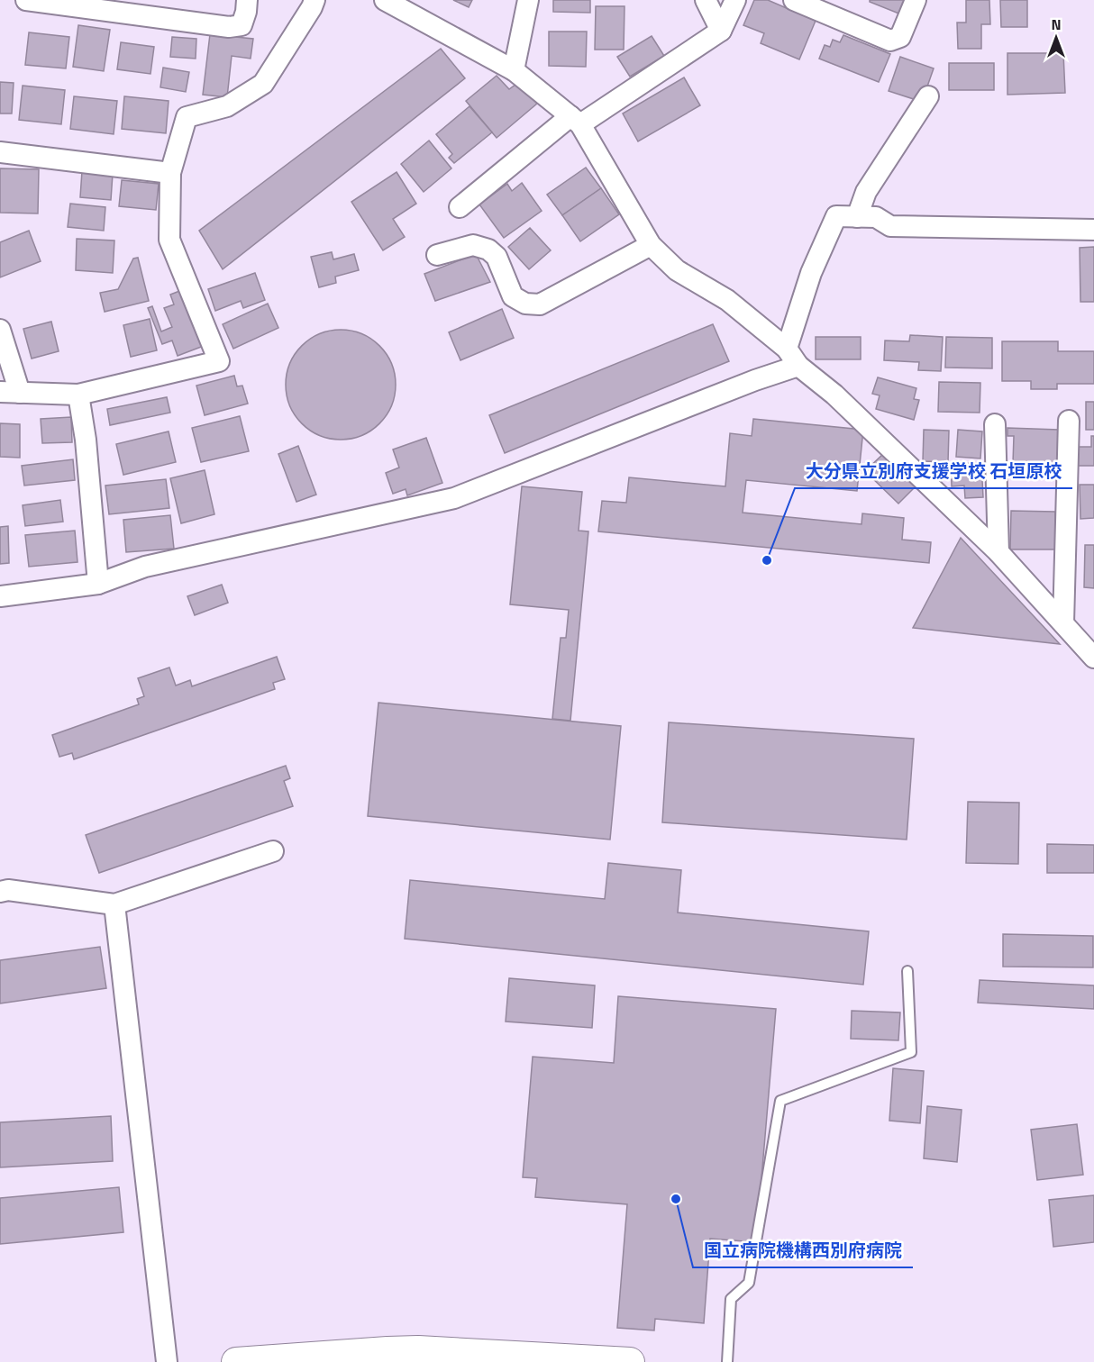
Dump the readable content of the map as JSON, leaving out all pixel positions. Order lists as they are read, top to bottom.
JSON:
{
  "places": ["大分県立別府支援学校 石垣原校", "国立病院機構西別府病院"],
  "north": "top"
}
